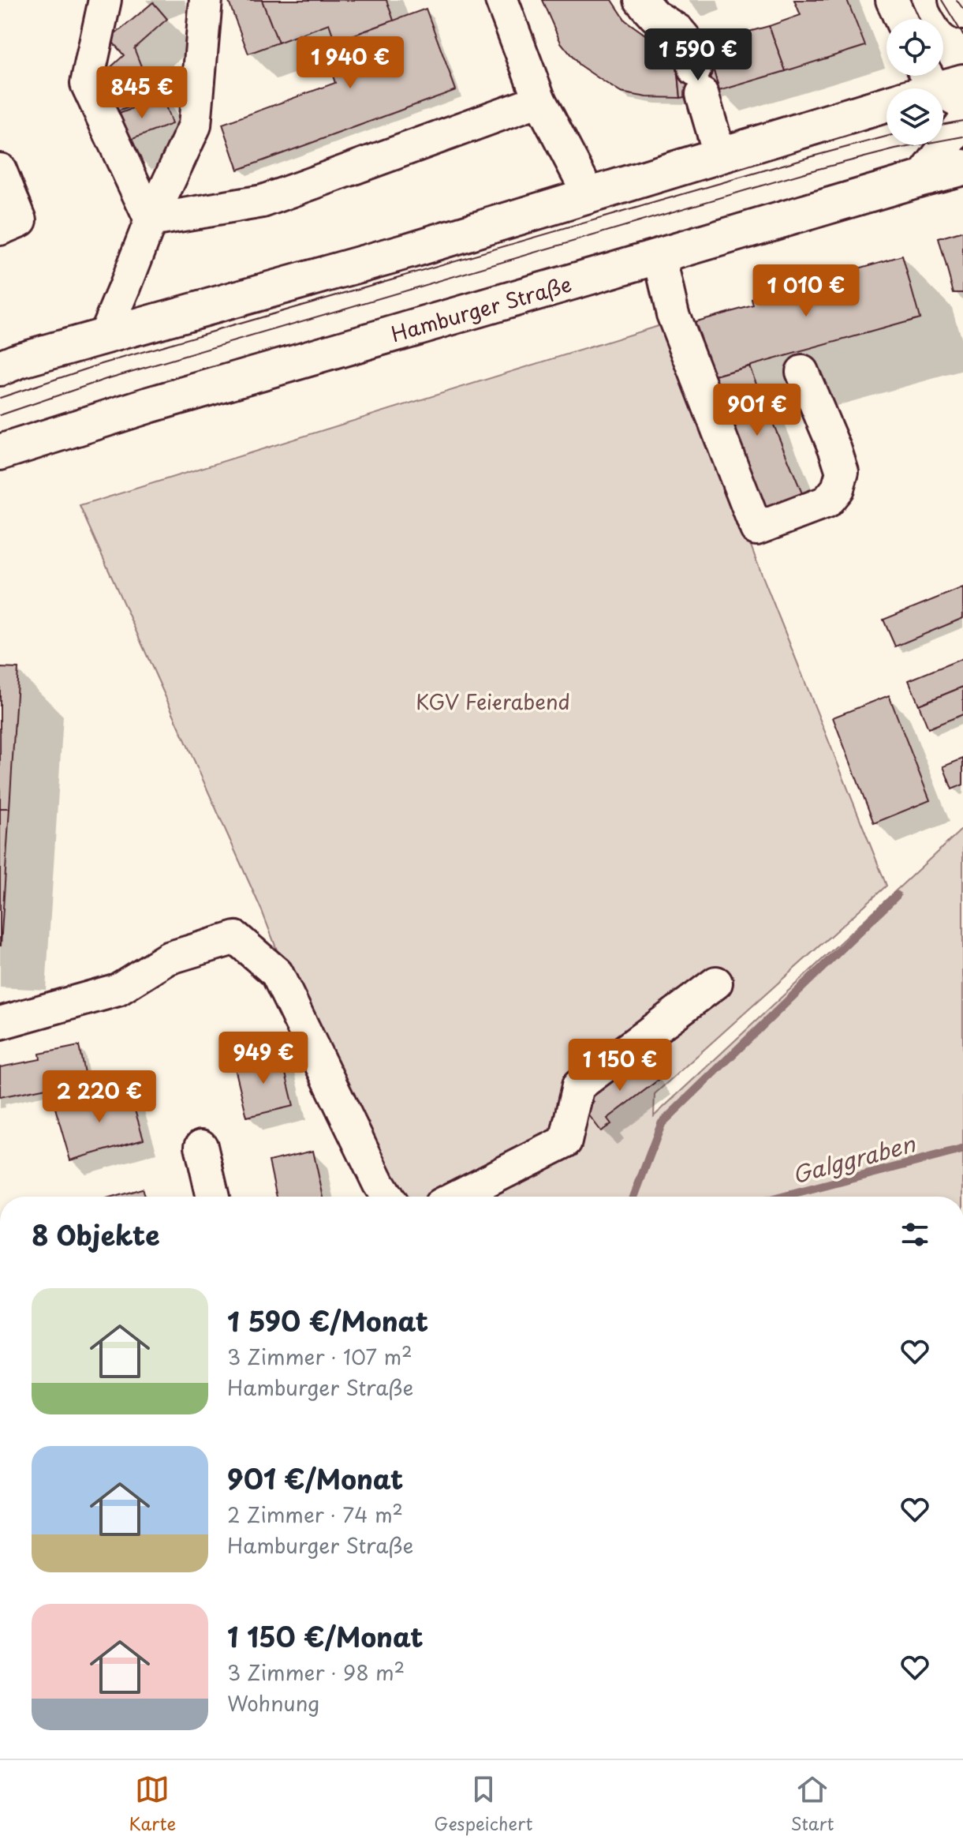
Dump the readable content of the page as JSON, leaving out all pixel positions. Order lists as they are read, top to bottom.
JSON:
{
  "streets": {
    "main road": ["Hamburger Straße"]
  },
  "water": ["Galggraben"],
  "parks": ["KGV Feierabend"],
  "page": {
    "price": [
      "1 590 €",
      "1 940 €",
      "845 €",
      "1 010 €",
      "901 €",
      "949 €",
      "1 150 €",
      "2 220 €"
    ],
    "heading": "8 Objekte",
    "list": [
      {
        "name": "1 590 €/Monat",
        "note": "3 Zimmer · 107 m² · Hamburger Straße"
      },
      {
        "name": "901 €/Monat",
        "note": "2 Zimmer · 74 m² · Hamburger Straße"
      },
      {
        "name": "1 150 €/Monat",
        "note": "3 Zimmer · 98 m² · Wohnung"
      }
    ],
    "tabs": ["Karte", "Gespeichert", "Start"]
  }
}
